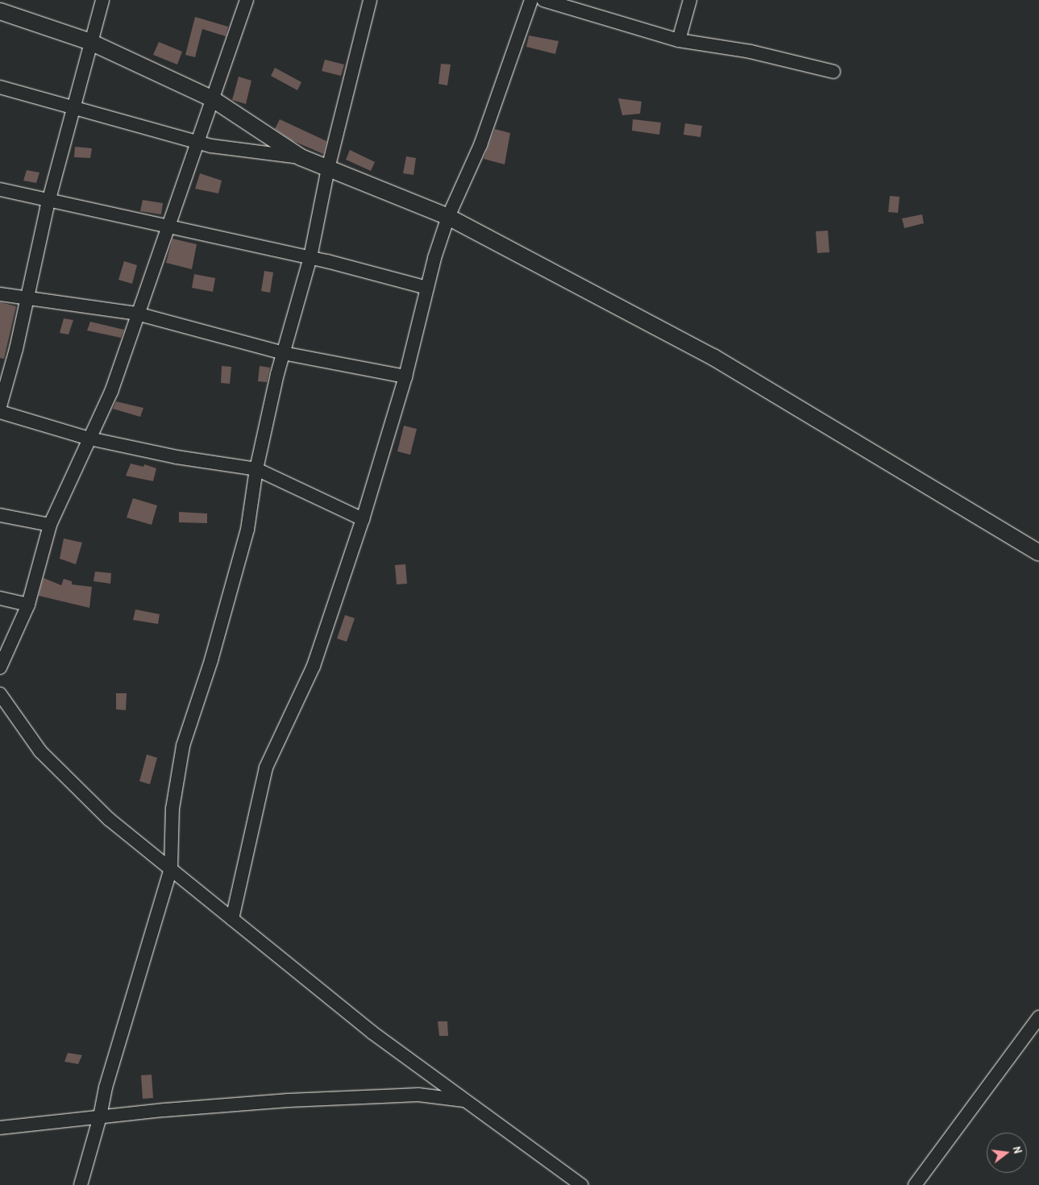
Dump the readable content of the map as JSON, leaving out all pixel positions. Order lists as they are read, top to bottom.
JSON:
{
  "north": "right"
}
